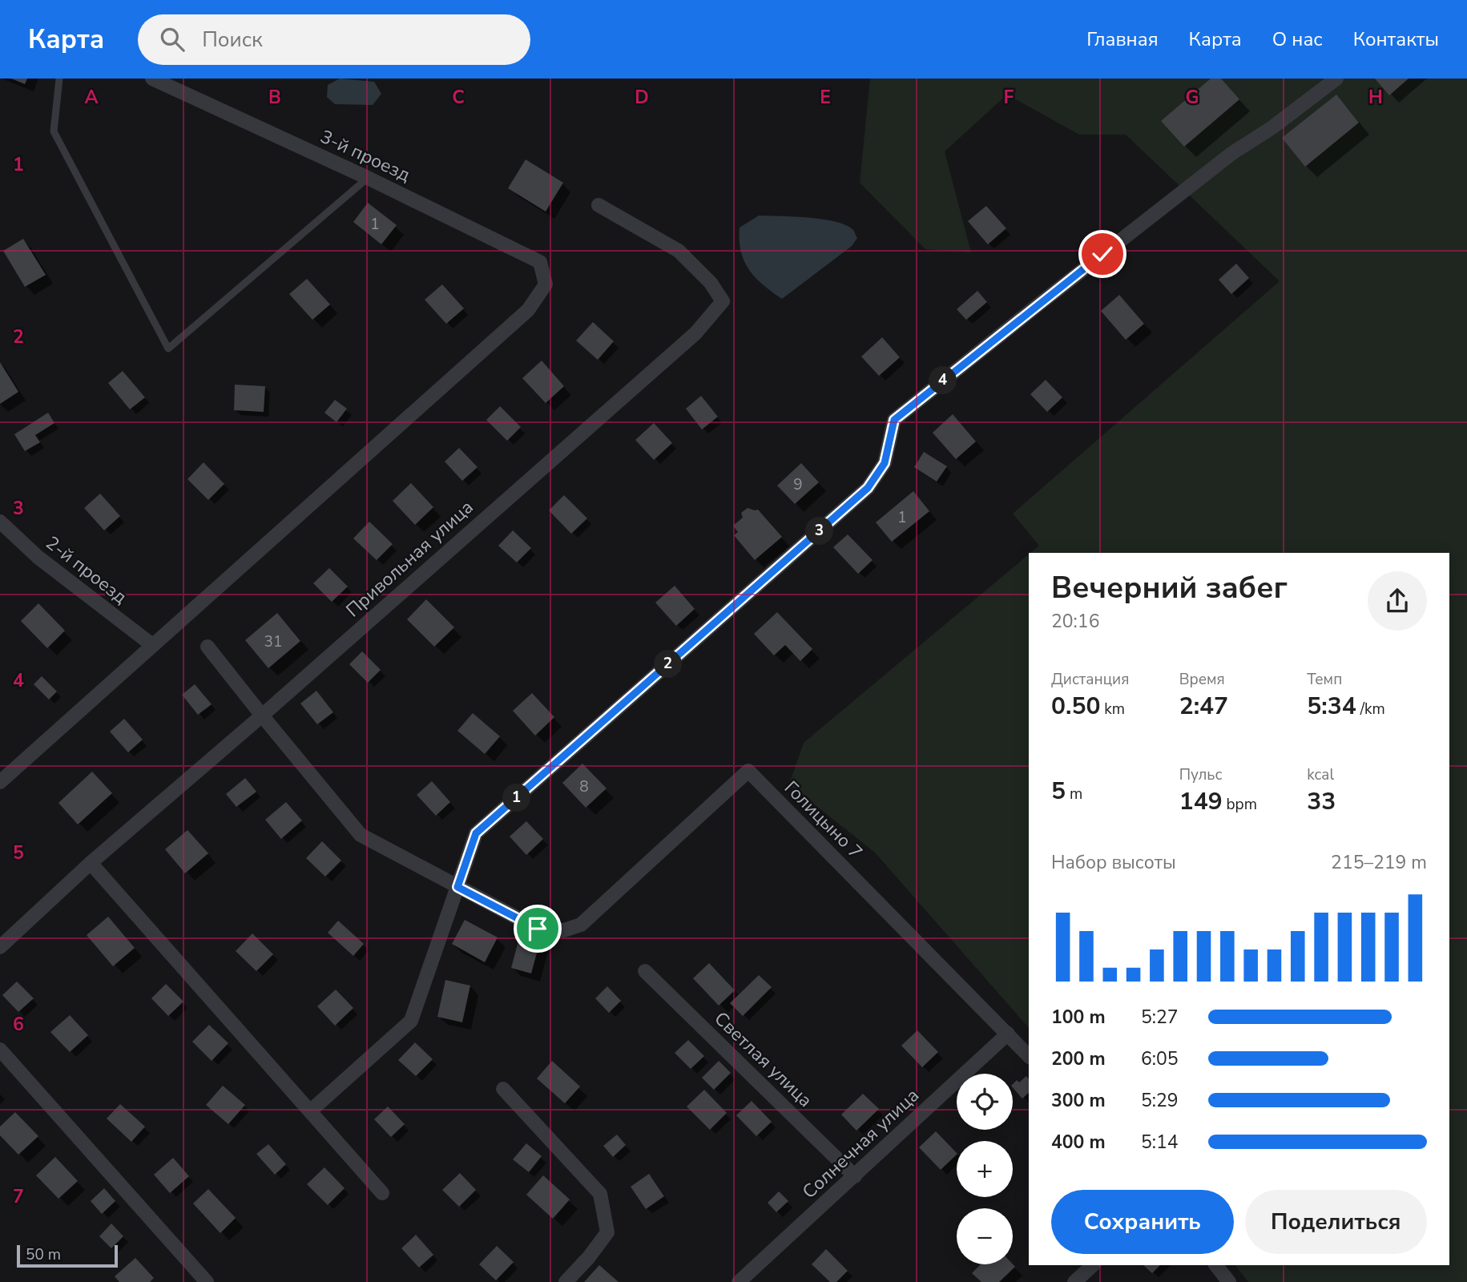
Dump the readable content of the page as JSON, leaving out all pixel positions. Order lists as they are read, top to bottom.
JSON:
{
  "streets": {
    "street": [
      "3-й проезд",
      "Привольная улица",
      "2-й проезд",
      "Голицыно 7",
      "Светлая улица",
      "Солнечная улица"
    ]
  },
  "crossings": [
    ["3-й проезд", "2-й проезд"],
    ["Голицыно 7", "Солнечная улица"],
    ["Светлая улица", "Солнечная улица"]
  ],
  "house_numbers": [
    "1",
    "9",
    "1",
    "31",
    "8"
  ],
  "scale_bar": "50 m",
  "page": {
    "header": "Карта",
    "search": "Поиск",
    "nav": [
      "Главная",
      "Карта",
      "О нас",
      "Контакты"
    ],
    "pins": [
      "4",
      "3",
      "2",
      "1"
    ],
    "heading": ["Вечерний забег", "20:16"],
    "stats": [
      ["Дистанция", "0.50 km"],
      ["Время", "2:47"],
      ["Темп", "5:34 /km"],
      ["5 m"],
      ["Пульс", "149 bpm"],
      ["kcal", "33"]
    ],
    "chart": ["Набор высоты", "215–219 m"],
    "list": [
      {
        "name": "100 m",
        "note": "5:27"
      },
      {
        "name": "200 m",
        "note": "6:05"
      },
      {
        "name": "300 m",
        "note": "5:29"
      },
      {
        "name": "400 m",
        "note": "5:14"
      }
    ],
    "map_buttons": ["+", "−"],
    "buttons": ["Сохранить", "Поделиться"],
    "scale": "50 m"
  },
  "grid": {
    "columns": [
      "A",
      "B",
      "C",
      "D",
      "E",
      "F",
      "G",
      "H"
    ],
    "rows": [
      "1",
      "2",
      "3",
      "4",
      "5",
      "6",
      "7"
    ]
  }
}
